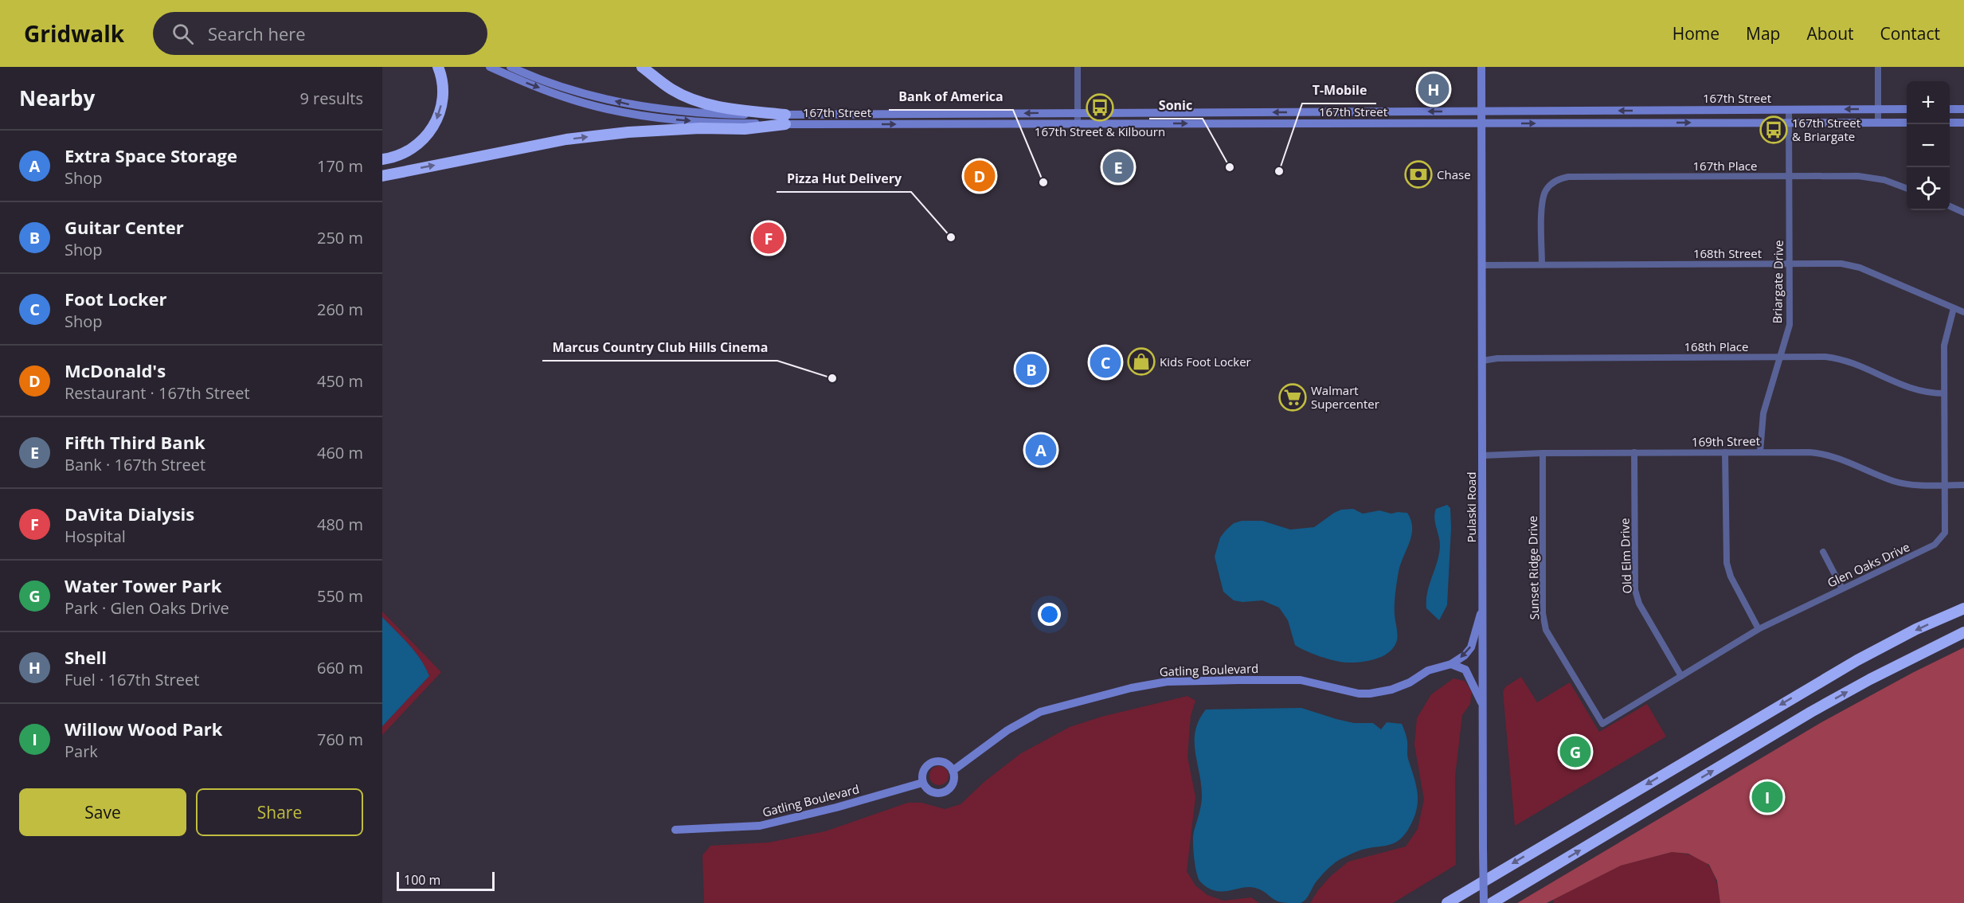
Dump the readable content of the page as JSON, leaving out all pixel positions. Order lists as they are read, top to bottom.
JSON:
{
  "streets": {
    "main road": ["167th Street", "Pulaski Road", "Gatling Boulevard"],
    "street": [
      "167th Place",
      "168th Street",
      "Briargate Drive",
      "168th Place",
      "169th Street",
      "Old Elm Drive",
      "Glen Oaks Drive",
      "Sunset Ridge Drive"
    ]
  },
  "crossings": [
    ["167th Street", "Briargate Drive"],
    ["167th Street", "Pulaski Road"],
    ["167th Place", "168th Street"],
    ["167th Place", "Briargate Drive"],
    ["168th Street", "Briargate Drive"],
    ["168th Street", "Pulaski Road"],
    ["168th Street", "Glen Oaks Drive"],
    ["Briargate Drive", "168th Place"],
    ["Briargate Drive", "169th Street"],
    ["168th Place", "Pulaski Road"],
    ["168th Place", "Glen Oaks Drive"],
    ["169th Street", "Pulaski Road"],
    ["169th Street", "Old Elm Drive"],
    ["169th Street", "Glen Oaks Drive"],
    ["169th Street", "Sunset Ridge Drive"],
    ["Pulaski Road", "Gatling Boulevard"],
    ["Old Elm Drive", "Glen Oaks Drive"],
    ["Glen Oaks Drive", "Sunset Ridge Drive"]
  ],
  "places": {
    "bus stop": ["167th Street & Kilbourn", "167th Street & Briargate"],
    "other": [
      "Sonic",
      "T-Mobile",
      "Bank of America",
      "Pizza Hut Delivery",
      "Marcus Country Club Hills Cinema"
    ],
    "bank": ["Chase"],
    "shop": ["Kids Foot Locker"],
    "supermarket": ["Walmart Supercenter"]
  },
  "scale_bar": "100 m",
  "page": {
    "header": "Gridwalk",
    "search": "Search here",
    "nav": [
      "Home",
      "Map",
      "About",
      "Contact"
    ],
    "heading": ["Nearby", "9 results"],
    "pins": [
      "H",
      "E",
      "D",
      "F",
      "C",
      "B",
      "A",
      "G",
      "I"
    ],
    "map_buttons": ["+", "−"],
    "list": [
      {
        "mark": "A",
        "name": "Extra Space Storage",
        "note": "Shop",
        "value": "170 m"
      },
      {
        "mark": "B",
        "name": "Guitar Center",
        "note": "Shop",
        "value": "250 m"
      },
      {
        "mark": "C",
        "name": "Foot Locker",
        "note": "Shop",
        "value": "260 m"
      },
      {
        "mark": "D",
        "name": "McDonald's",
        "note": "Restaurant · 167th Street",
        "value": "450 m"
      },
      {
        "mark": "E",
        "name": "Fifth Third Bank",
        "note": "Bank · 167th Street",
        "value": "460 m"
      },
      {
        "mark": "F",
        "name": "DaVita Dialysis",
        "note": "Hospital",
        "value": "480 m"
      },
      {
        "mark": "G",
        "name": "Water Tower Park",
        "note": "Park · Glen Oaks Drive",
        "value": "550 m"
      },
      {
        "mark": "H",
        "name": "Shell",
        "note": "Fuel · 167th Street",
        "value": "660 m"
      },
      {
        "mark": "I",
        "name": "Willow Wood Park",
        "note": "Park",
        "value": "760 m"
      }
    ],
    "buttons": ["Save", "Share"],
    "scale": "100 m"
  }
}
